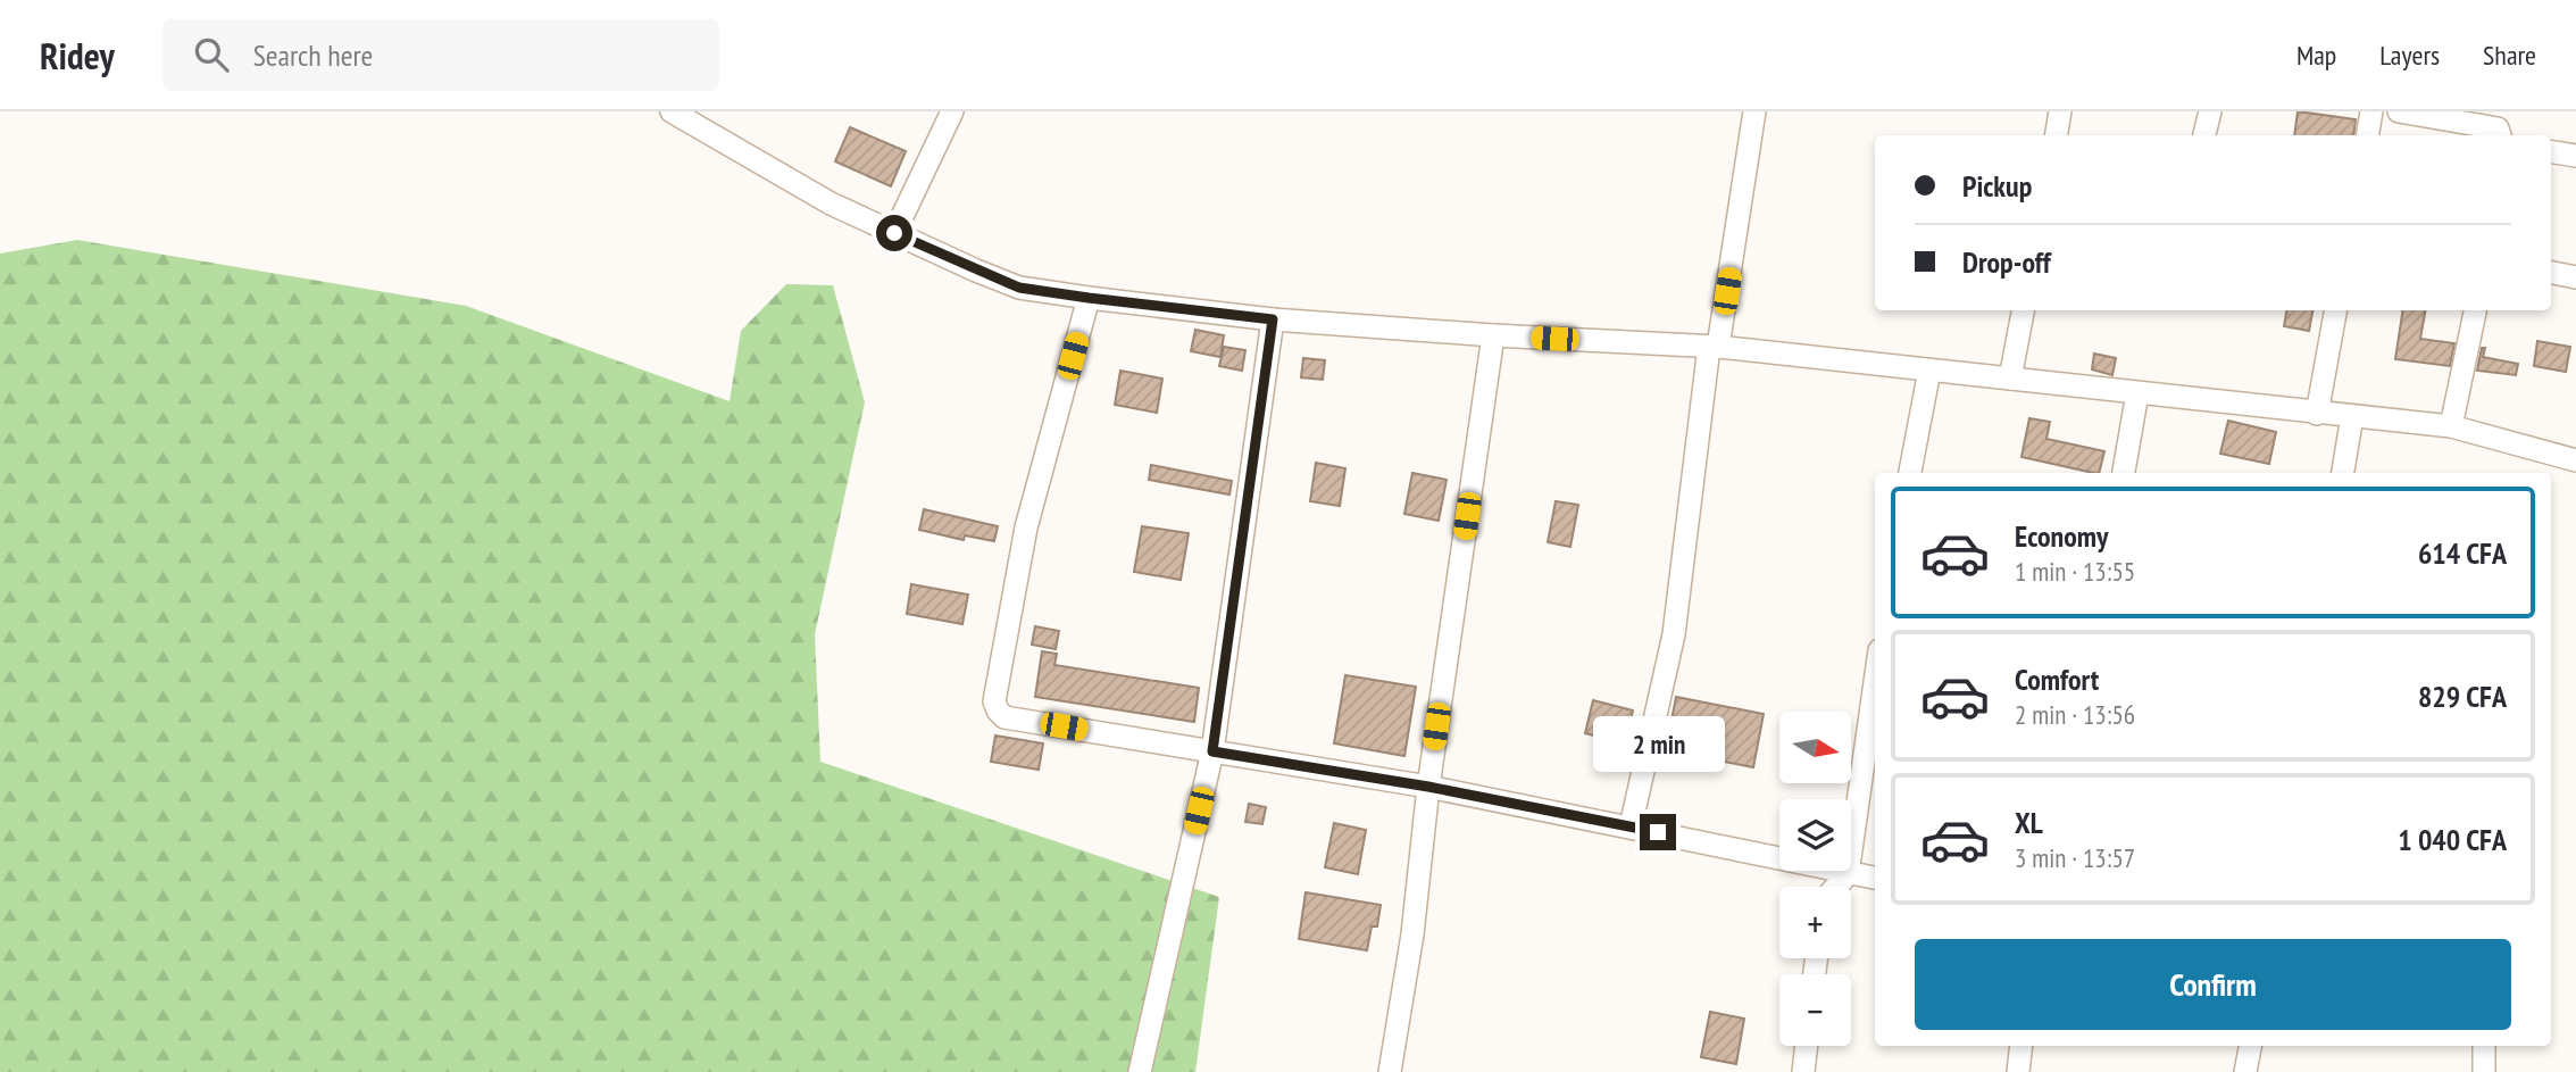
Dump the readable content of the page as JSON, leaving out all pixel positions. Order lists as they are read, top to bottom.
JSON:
{
  "north": "right",
  "page": {
    "header": "Ridey",
    "search": "Search here",
    "nav": ["Map", "Layers", "Share"],
    "banner": ["Pickup", "Drop-off"],
    "list": [
      {
        "name": "Economy",
        "note": "1 min · 13:55",
        "value": "614 CFA"
      },
      {
        "name": "Comfort",
        "note": "2 min · 13:56",
        "value": "829 CFA"
      },
      {
        "name": "XL",
        "note": "3 min · 13:57",
        "value": "1 040 CFA"
      }
    ],
    "map_buttons": ["+", "−"],
    "bubble": "2 min",
    "buttons": "Confirm"
  }
}
